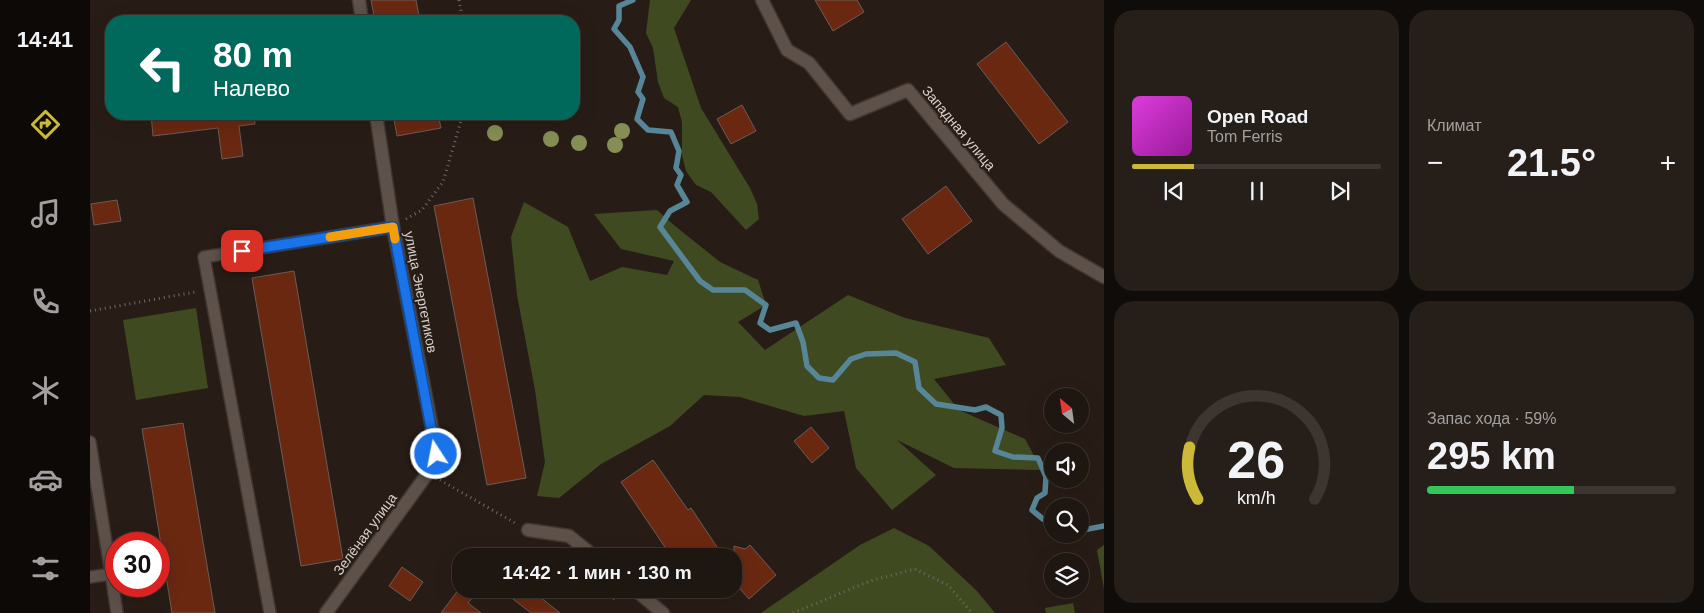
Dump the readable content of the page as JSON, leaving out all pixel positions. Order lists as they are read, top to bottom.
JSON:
{
  "streets": {
    "street": ["Западная улица", "улица Энергетиков", "Зелёная улица"]
  },
  "crossings": [
    ["улица Энергетиков", "Зелёная улица"]
  ],
  "north": "top left",
  "page": {
    "tabs": "14:41",
    "tile": [
      "Климат",
      ["Запас хода · 59%", "295 km"]
    ],
    "turn": ["80 m", "Налево"],
    "song": ["Open Road", "Tom Ferris"],
    "heat": ["−", "21.5°", "+"],
    "limit": "30",
    "trip": "14:42 · 1 мин · 130 m",
    "gauge": ["26", "km/h"]
  }
}
